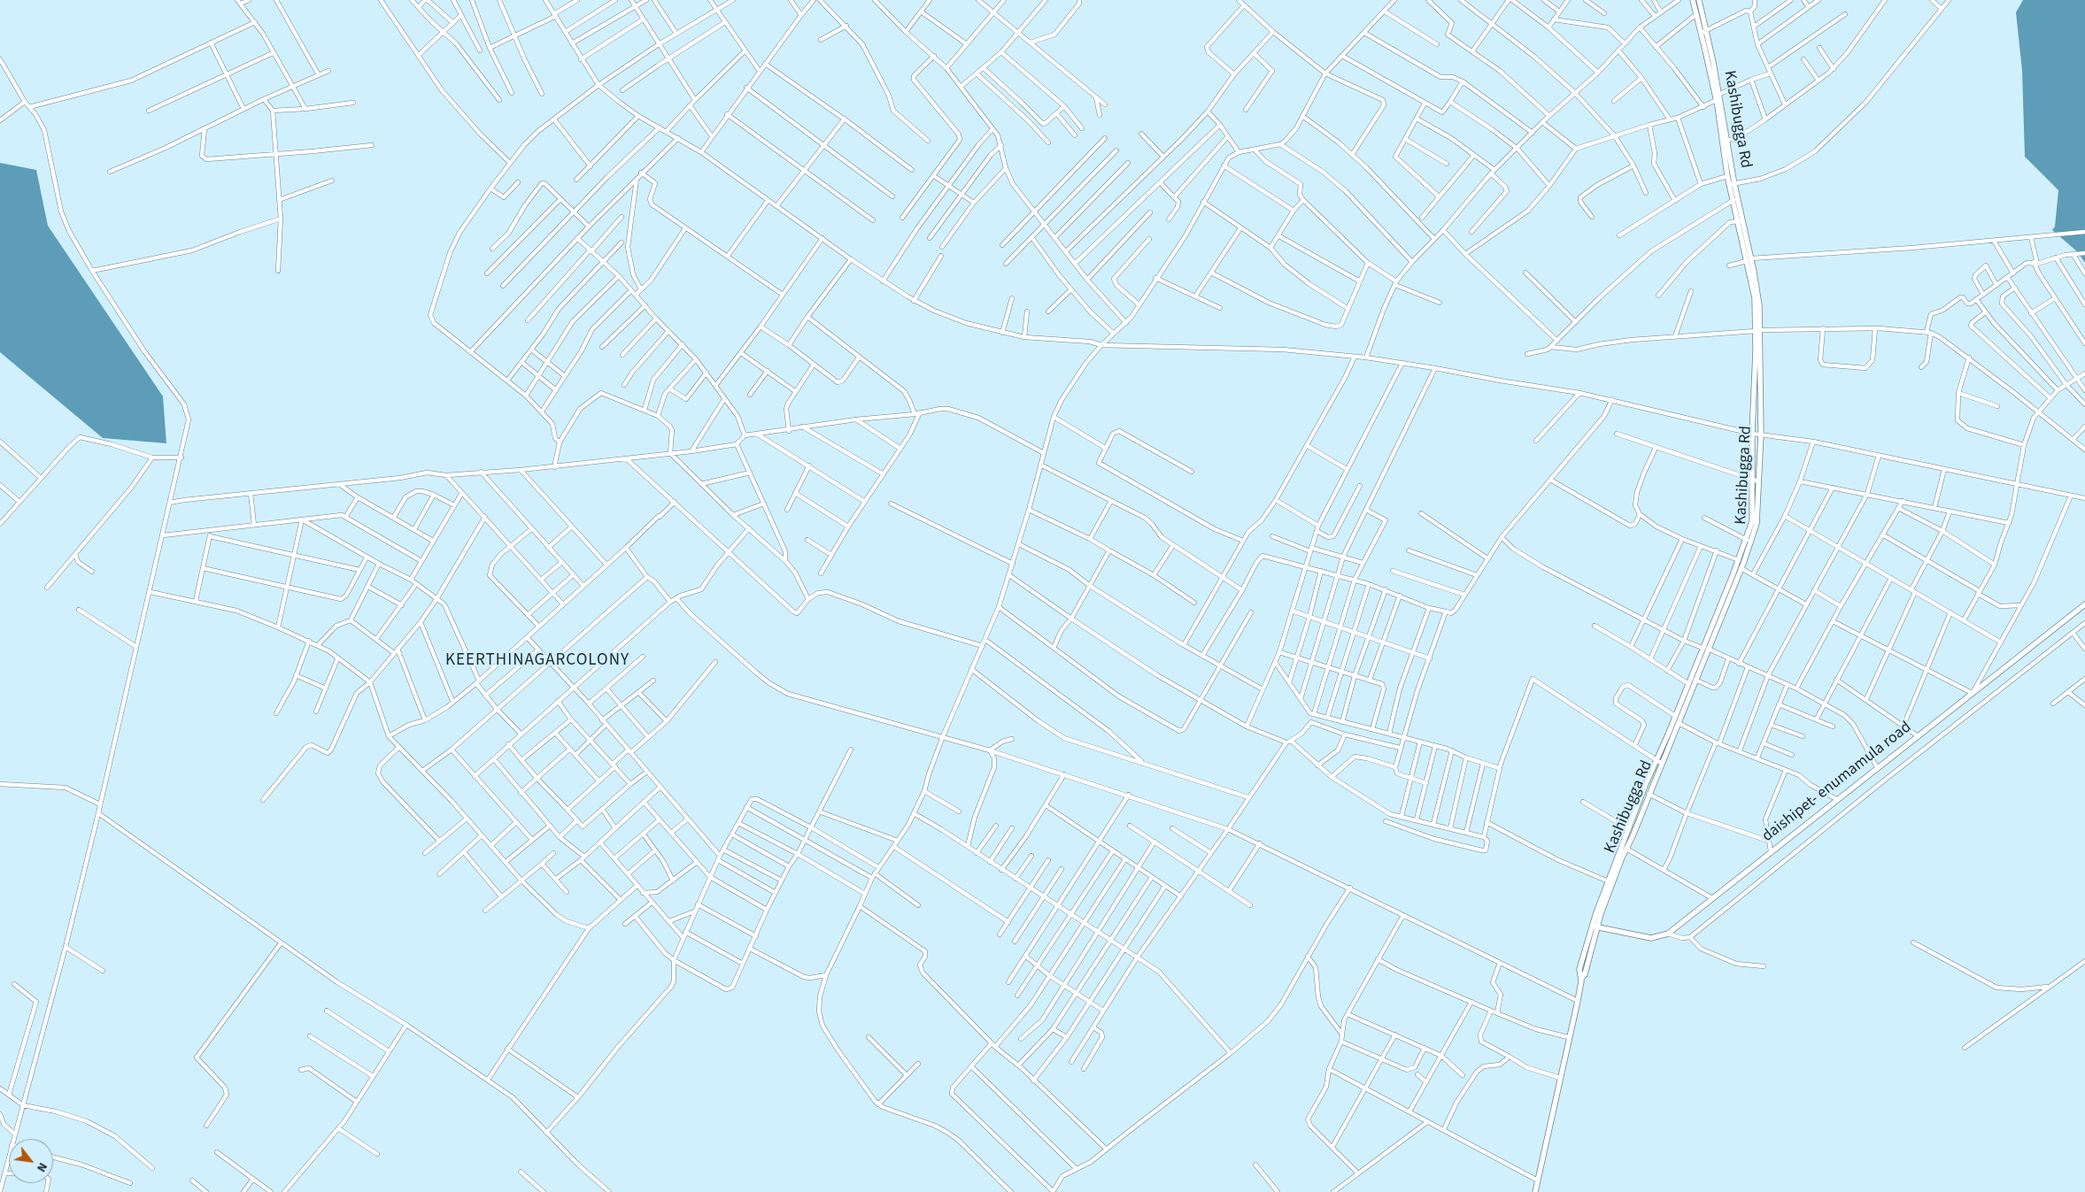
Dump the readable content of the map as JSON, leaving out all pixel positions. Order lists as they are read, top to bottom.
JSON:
{
  "streets": {
    "main road": ["Kashibugga Rd", "daishipet- enumamula road"]
  },
  "crossings": [
    ["Kashibugga Rd", "daishipet- enumamula road"]
  ],
  "districts": ["KEERTHINAGARCOLONY"],
  "north": "bottom right"
}
